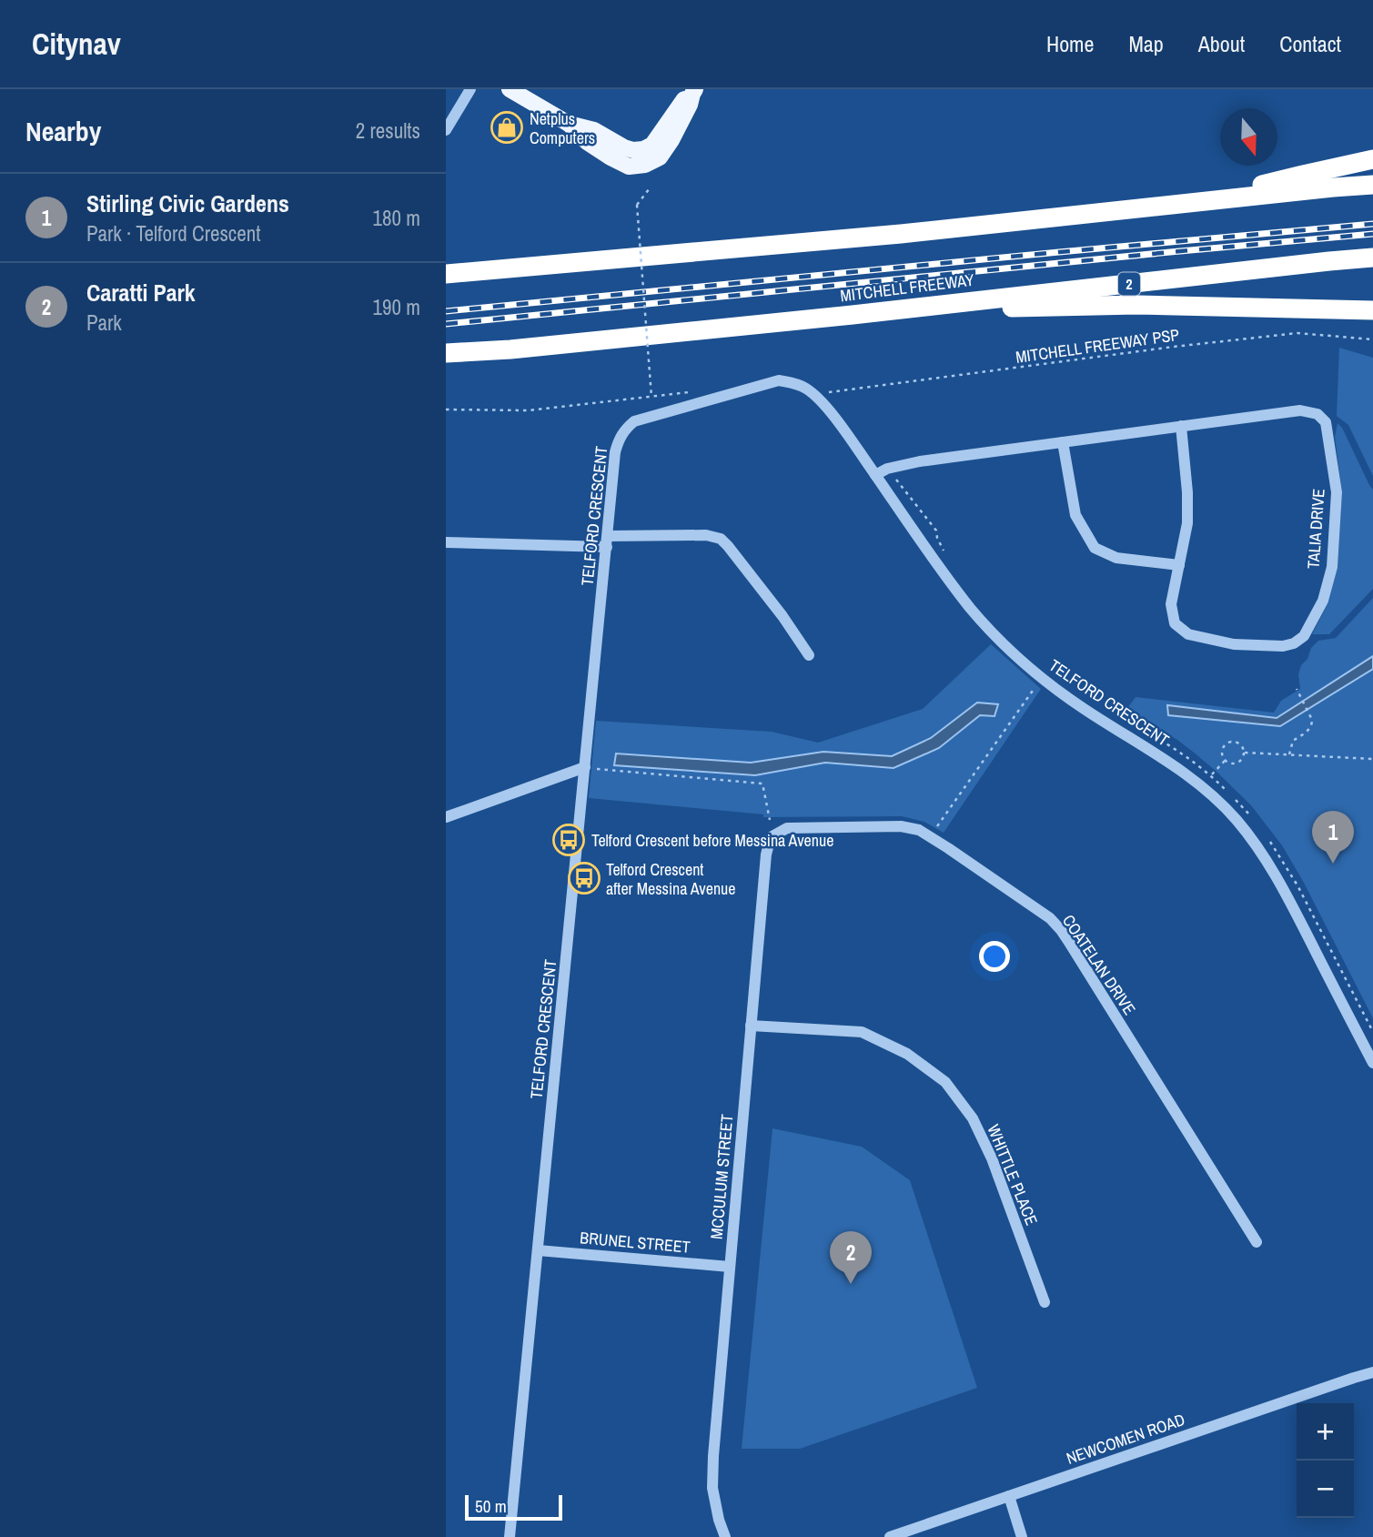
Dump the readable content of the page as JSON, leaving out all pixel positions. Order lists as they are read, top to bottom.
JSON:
{
  "streets": {
    "highway": ["2", "MITCHELL FREEWAY"],
    "street": [
      "TELFORD CRESCENT",
      "TALIA DRIVE",
      "COATELAN DRIVE",
      "WHITTLE PLACE",
      "MCCULUM STREET",
      "BRUNEL STREET",
      "NEWCOMEN ROAD"
    ],
    "path": ["MITCHELL FREEWAY PSP"]
  },
  "crossings": [
    ["TELFORD CRESCENT", "TALIA DRIVE"],
    ["TELFORD CRESCENT", "BRUNEL STREET"],
    ["COATELAN DRIVE", "MCCULUM STREET"],
    ["WHITTLE PLACE", "MCCULUM STREET"],
    ["MCCULUM STREET", "BRUNEL STREET"]
  ],
  "places": {
    "shop": ["Netplus Computers"],
    "bus stop": ["Telford Crescent before Messina Avenue", "Telford Crescent after Messina Avenue"]
  },
  "scale_bar": "50 m",
  "north": "bottom",
  "page": {
    "header": "Citynav",
    "nav": [
      "Home",
      "Map",
      "About",
      "Contact"
    ],
    "heading": ["Nearby", "2 results"],
    "list": [
      {
        "mark": "1",
        "name": "Stirling Civic Gardens",
        "note": "Park · Telford Crescent",
        "value": "180 m"
      },
      {
        "mark": "2",
        "name": "Caratti Park",
        "note": "Park",
        "value": "190 m"
      }
    ],
    "pins": ["1", "2"],
    "map_buttons": ["+", "−"],
    "scale": "50 m"
  }
}
